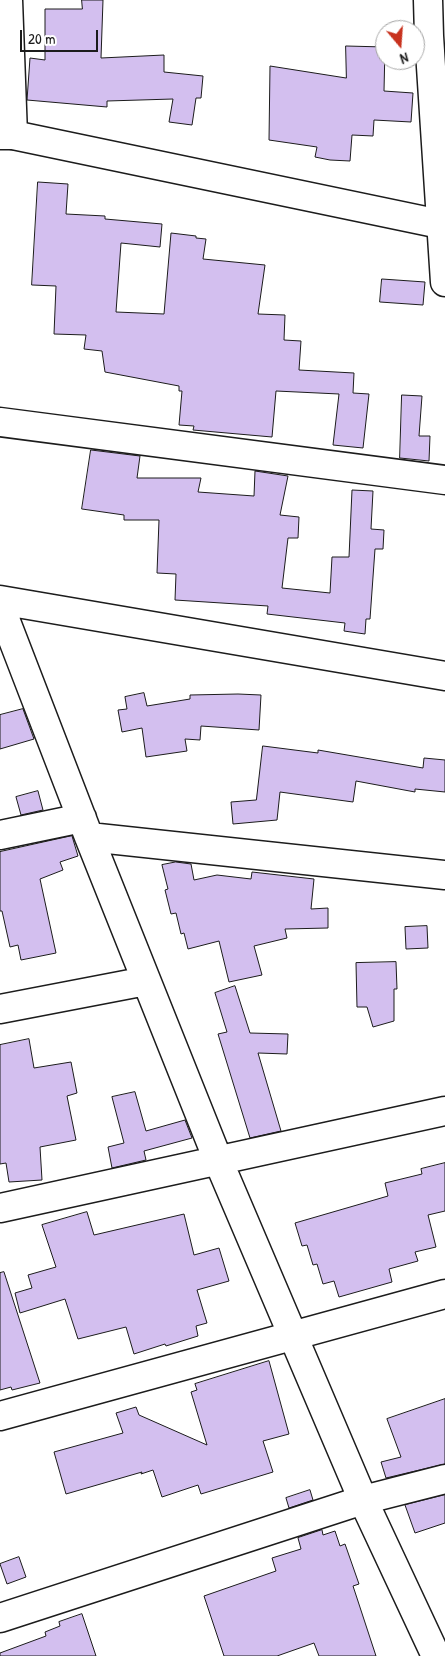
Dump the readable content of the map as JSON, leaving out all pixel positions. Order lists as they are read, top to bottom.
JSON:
{
  "scale_bar": "20 m",
  "north": "bottom"
}
